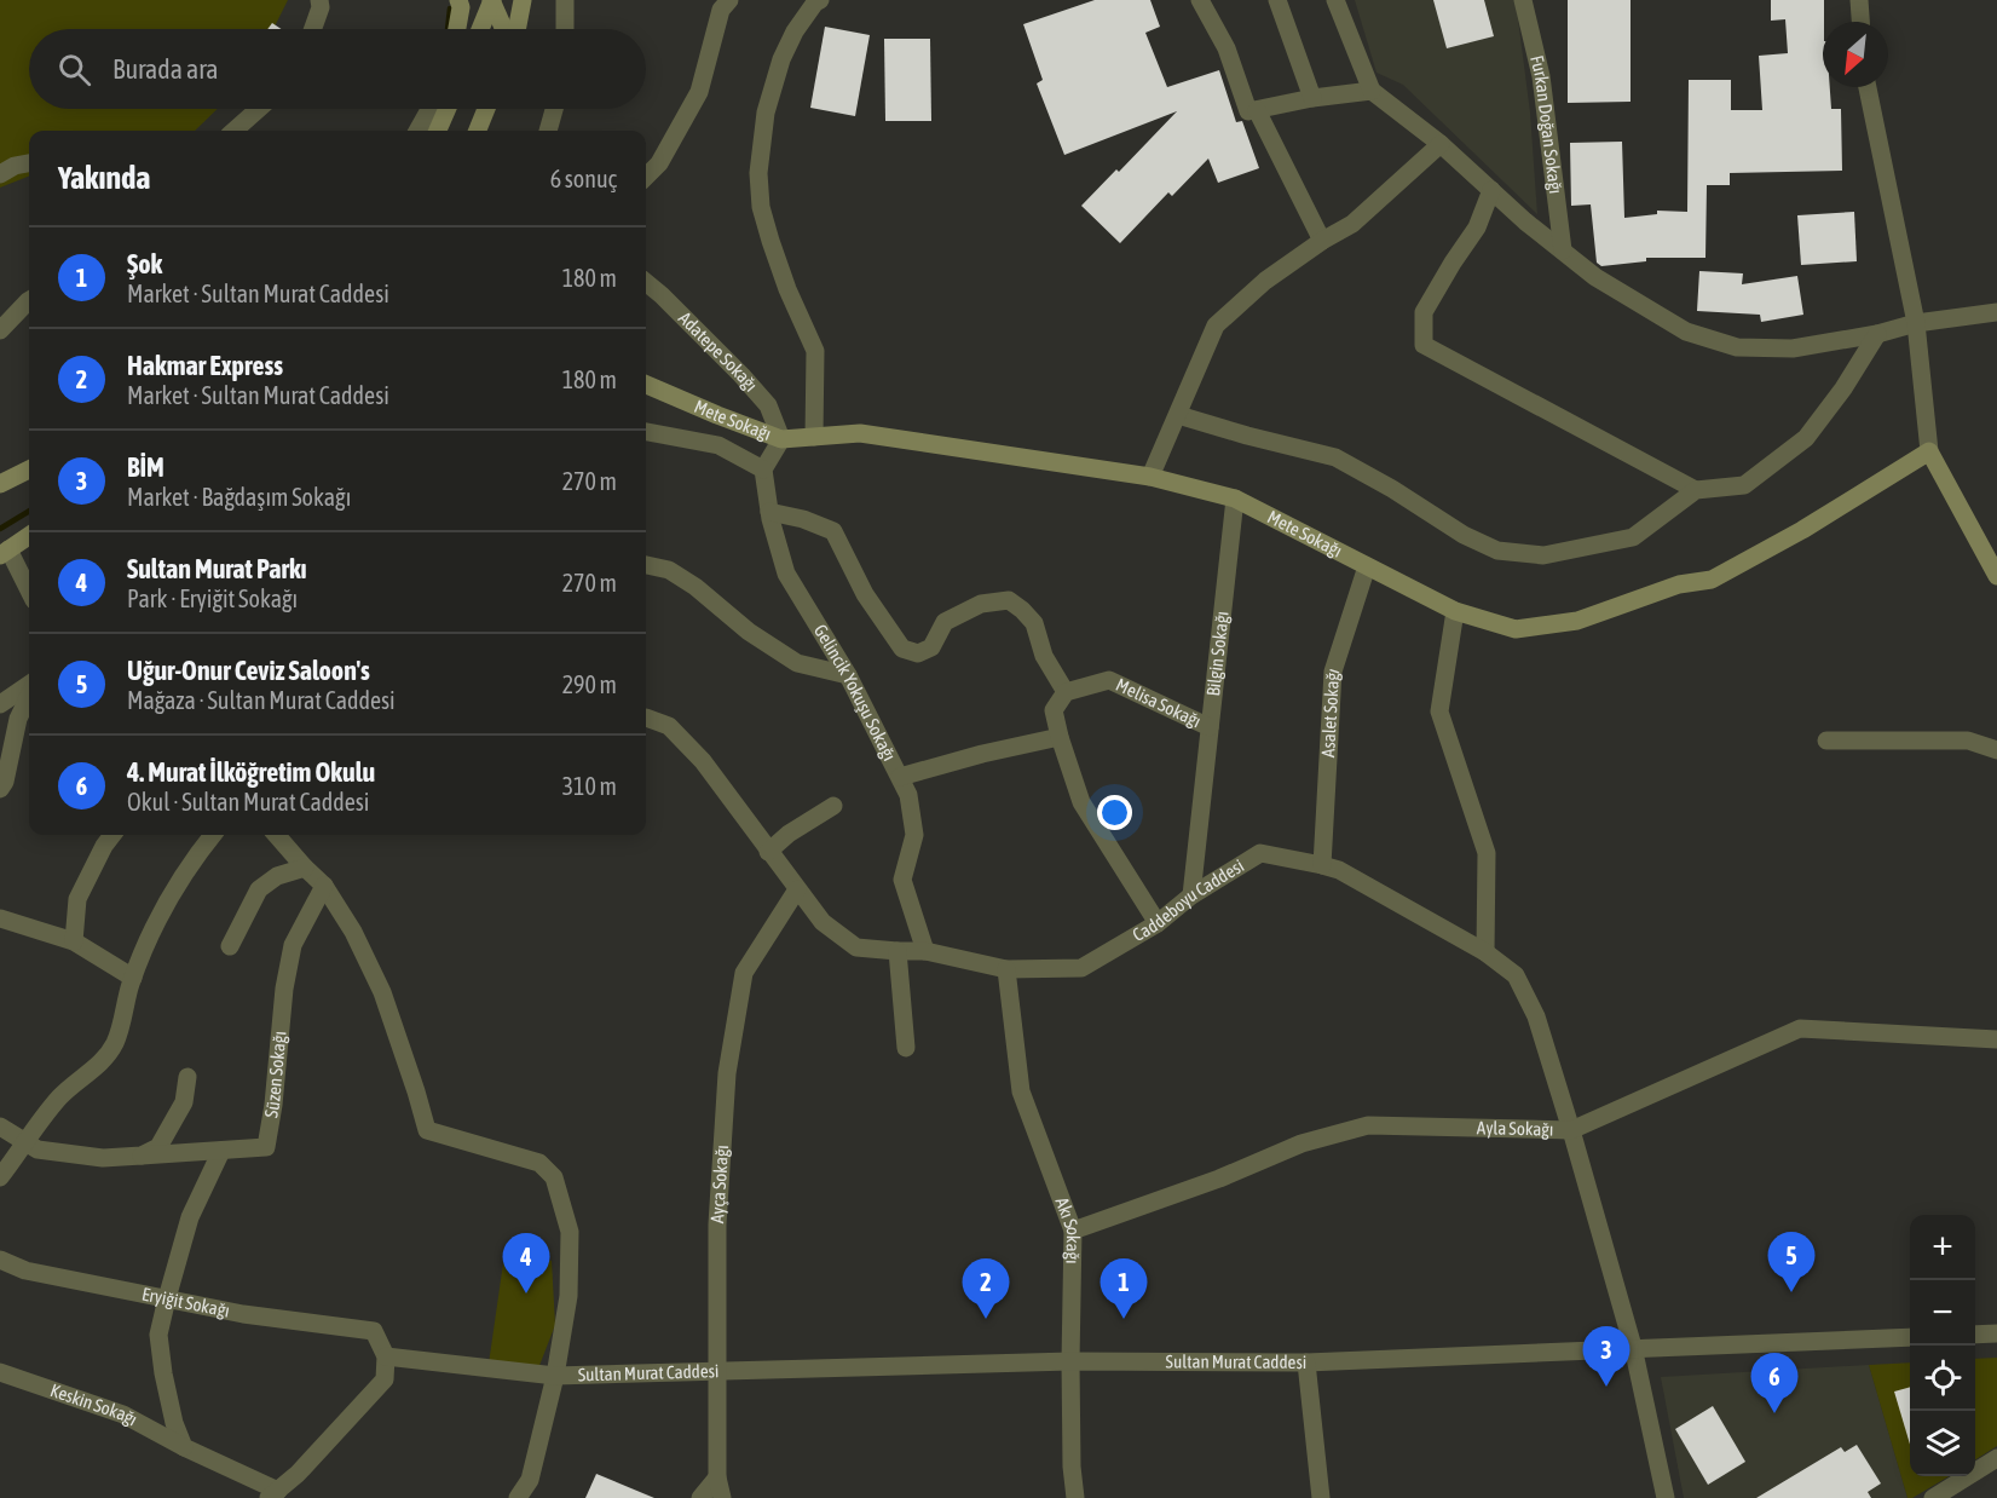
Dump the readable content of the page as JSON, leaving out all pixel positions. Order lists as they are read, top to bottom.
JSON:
{
  "streets": {
    "main road": ["Mete Sokağı"],
    "street": [
      "Furkan Doğan Sokağı",
      "Adatepe Sokağı",
      "Bilgin Sokağı",
      "Gelincik Yokuşu Sokağı",
      "Melisa Sokağı",
      "Asalet Sokağı",
      "Caddeboyu Caddesi",
      "Süzen Sokağı",
      "Ayla Sokağı",
      "Ayça Sokağı",
      "Akı Sokağı",
      "Eryiğit Sokağı",
      "Sultan Murat Caddesi",
      "Keskin Sokağı"
    ]
  },
  "crossings": [
    ["Adatepe Sokağı", "Mete Sokağı"],
    ["Mete Sokağı", "Bilgin Sokağı"],
    ["Mete Sokağı", "Asalet Sokağı"],
    ["Bilgin Sokağı", "Melisa Sokağı"],
    ["Bilgin Sokağı", "Caddeboyu Caddesi"],
    ["Gelincik Yokuşu Sokağı", "Caddeboyu Caddesi"],
    ["Asalet Sokağı", "Caddeboyu Caddesi"],
    ["Caddeboyu Caddesi", "Ayla Sokağı"],
    ["Caddeboyu Caddesi", "Ayça Sokağı"],
    ["Caddeboyu Caddesi", "Akı Sokağı"],
    ["Caddeboyu Caddesi", "Sultan Murat Caddesi"],
    ["Ayla Sokağı", "Akı Sokağı"],
    ["Ayça Sokağı", "Sultan Murat Caddesi"],
    ["Akı Sokağı", "Sultan Murat Caddesi"]
  ],
  "north": "bottom left",
  "page": {
    "search": "Burada ara",
    "heading": ["Yakında", "6 sonuç"],
    "list": [
      {
        "mark": "1",
        "name": "Şok",
        "note": "Market · Sultan Murat Caddesi",
        "value": "180 m"
      },
      {
        "mark": "2",
        "name": "Hakmar Express",
        "note": "Market · Sultan Murat Caddesi",
        "value": "180 m"
      },
      {
        "mark": "3",
        "name": "BİM",
        "note": "Market · Bağdaşım Sokağı",
        "value": "270 m"
      },
      {
        "mark": "4",
        "name": "Sultan Murat Parkı",
        "note": "Park · Eryiğit Sokağı",
        "value": "270 m"
      },
      {
        "mark": "5",
        "name": "Uğur-Onur Ceviz Saloon's",
        "note": "Mağaza · Sultan Murat Caddesi",
        "value": "290 m"
      },
      {
        "mark": "6",
        "name": "4. Murat İlköğretim Okulu",
        "note": "Okul · Sultan Murat Caddesi",
        "value": "310 m"
      }
    ],
    "map_buttons": ["+", "−"],
    "pins": [
      "5",
      "4",
      "1",
      "2",
      "3",
      "6"
    ]
  }
}
